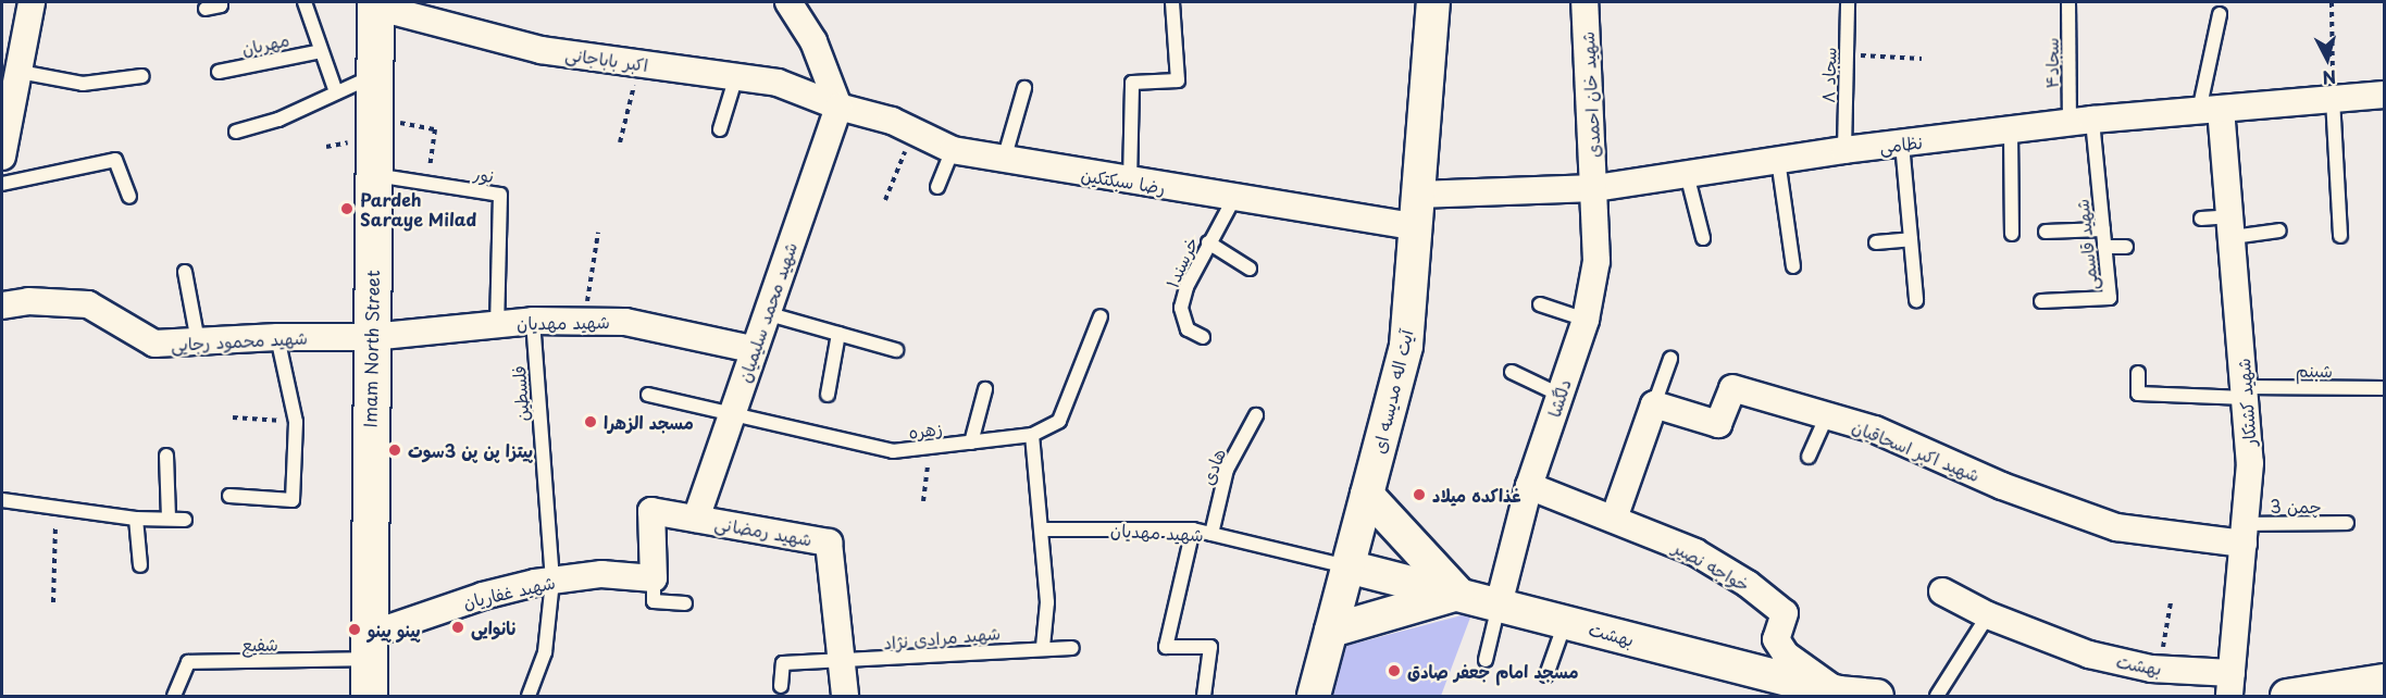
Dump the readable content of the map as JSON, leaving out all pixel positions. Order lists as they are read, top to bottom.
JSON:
{
  "streets": {
    "main road": ["Imam North Street"],
    "street": [
      "اکبر باباجانی",
      "شهید خان احمدی",
      "نظامی",
      "رضا سبکتکین",
      "شهید محمد سلیمیان",
      "شهید مهدیان",
      "شهید محمود رجایی",
      "آیت اله مدیسه ای",
      "دلگشا",
      "شهید کشتکار",
      "شهید اکبر اسحاقیان",
      "شهید رمضانی",
      "خواجه نصیر",
      "شهید غفاریان",
      "بهشت"
    ],
    "lane": [
      "مهربان",
      "سجاد۴",
      "سجاد ۸",
      "نور",
      "شهید قاسمی",
      "خرسند۱",
      "شبنم",
      "فلسطین",
      "زهره",
      "هادی",
      "چمن 3",
      "شهید مرادی نژاد",
      "شفیع"
    ]
  },
  "crossings": [
    ["اکبر باباجانی", "رضا سبکتکین"],
    ["اکبر باباجانی", "شهید محمد سلیمیان"],
    ["اکبر باباجانی", "Imam North Street"],
    ["سجاد۴", "نظامی"],
    ["سجاد۴", "شهید قاسمی"],
    ["سجاد ۸", "نظامی"],
    ["شهید خان احمدی", "نظامی"],
    ["شهید خان احمدی", "دلگشا"],
    ["نظامی", "رضا سبکتکین"],
    ["نظامی", "شهید قاسمی"],
    ["نظامی", "آیت اله مدیسه ای"],
    ["نظامی", "دلگشا"],
    ["نظامی", "شهید کشتکار"],
    ["نور", "شهید مهدیان"],
    ["نور", "Imam North Street"],
    ["رضا سبکتکین", "خرسند۱"],
    ["رضا سبکتکین", "شهید محمد سلیمیان"],
    ["رضا سبکتکین", "آیت اله مدیسه ای"],
    ["شهید محمد سلیمیان", "شهید مهدیان"],
    ["شهید محمد سلیمیان", "زهره"],
    ["شهید محمد سلیمیان", "شهید رمضانی"],
    ["شهید مهدیان", "شهید محمود رجایی"],
    ["شهید مهدیان", "Imam North Street"],
    ["شهید مهدیان", "آیت اله مدیسه ای"],
    ["شهید مهدیان", "فلسطین"],
    ["شهید مهدیان", "هادی"],
    ["شهید مهدیان", "بهشت"],
    ["شهید محمود رجایی", "Imam North Street"],
    ["Imam North Street", "شهید غفاریان"],
    ["Imam North Street", "شفیع"],
    ["شبنم", "شهید کشتکار"],
    ["آیت اله مدیسه ای", "بهشت"],
    ["فلسطین", "شهید غفاریان"],
    ["دلگشا", "خواجه نصیر"],
    ["دلگشا", "بهشت"],
    ["شهید کشتکار", "شهید اکبر اسحاقیان"],
    ["شهید کشتکار", "چمن 3"],
    ["شهید کشتکار", "بهشت"],
    ["شهید اکبر اسحاقیان", "چمن 3"],
    ["شهید رمضانی", "شهید غفاریان"],
    ["شهید رمضانی", "شهید مرادی نژاد"],
    ["خواجه نصیر", "بهشت"],
    ["شهید غفاریان", "شفیع"]
  ],
  "places": [
    "Pardeh Saraye Milad",
    "مسجد الزهرا",
    "پیتزا پن پن 3سوت",
    "غذاکده میلاد",
    "نانوایی",
    "پینو پینو",
    "مسجد امام جعفر صادق"
  ],
  "north": "bottom"
}
